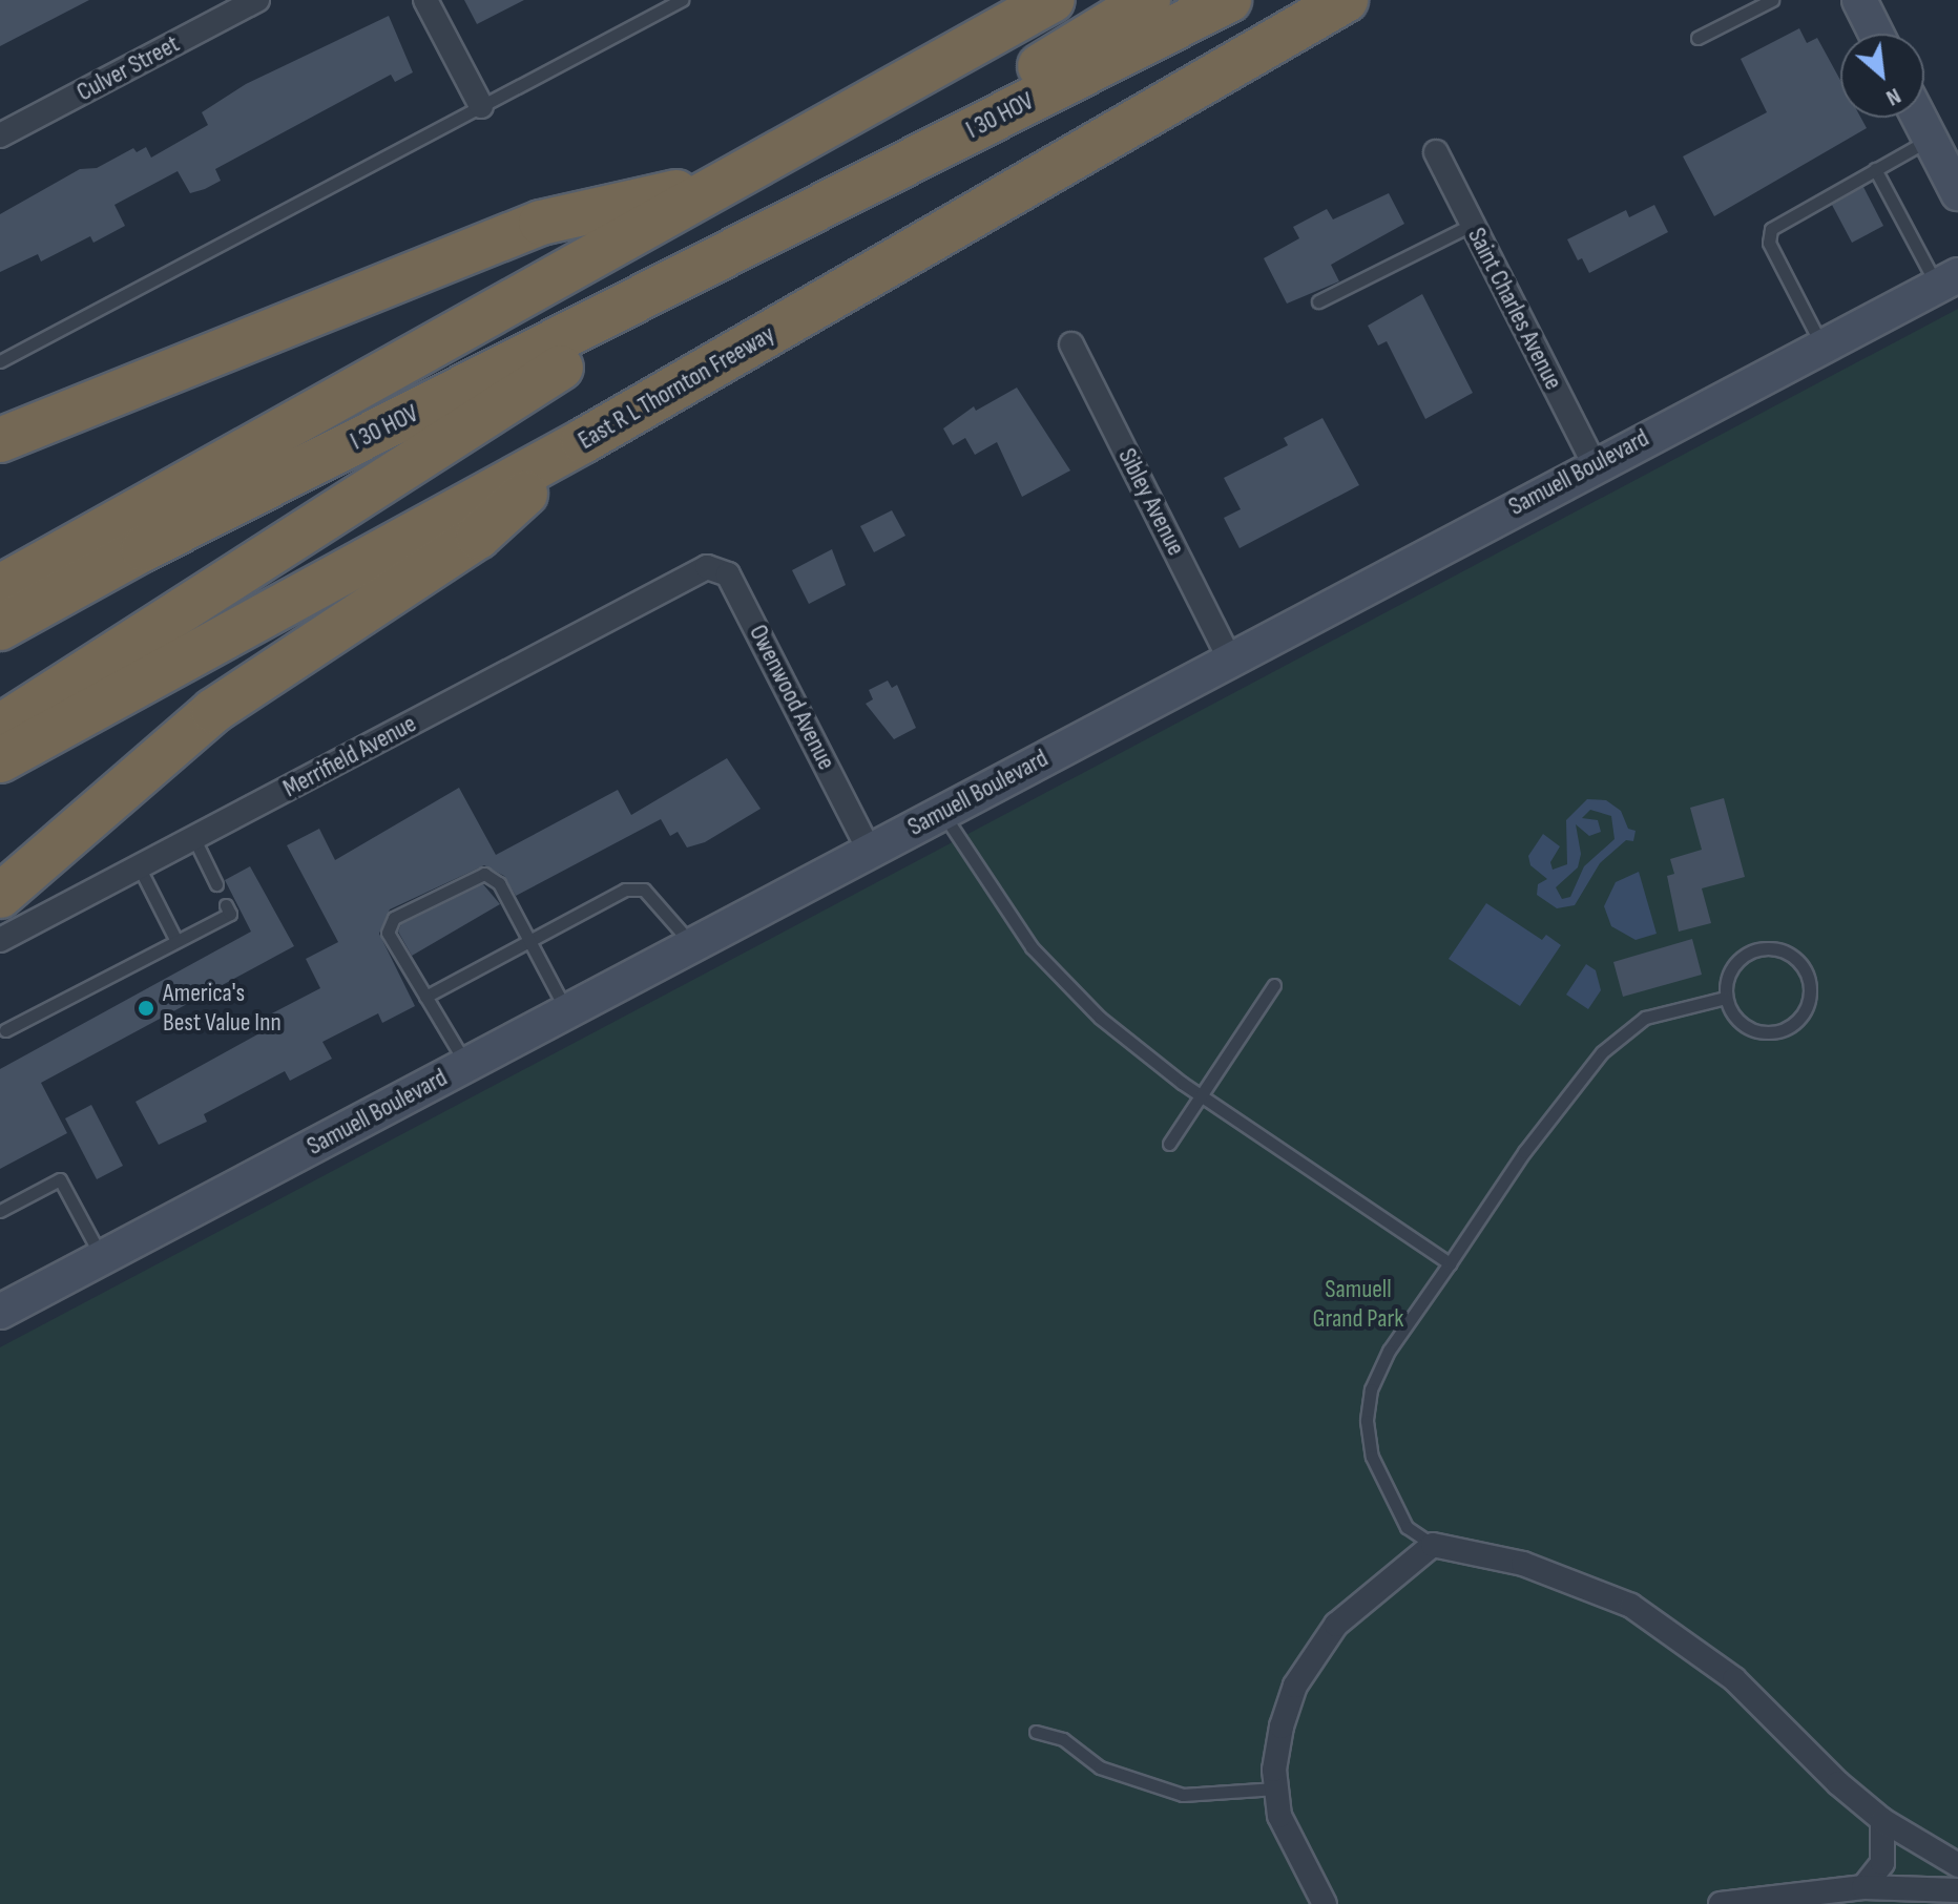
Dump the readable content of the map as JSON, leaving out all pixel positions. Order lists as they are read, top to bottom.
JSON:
{
  "streets": {
    "highway": ["I 30 HOV", "East R L Thornton Freeway"],
    "main road": ["Samuell Boulevard"],
    "street": [
      "Culver Street",
      "Saint Charles Avenue",
      "Sibley Avenue",
      "Owenwood Avenue",
      "Merrifield Avenue"
    ]
  },
  "crossings": [
    ["Saint Charles Avenue", "Samuell Boulevard"],
    ["Samuell Boulevard", "Sibley Avenue"],
    ["Samuell Boulevard", "Owenwood Avenue"],
    ["Owenwood Avenue", "Merrifield Avenue"]
  ],
  "parks": ["Samuell Grand Park"],
  "places": ["America's Best Value Inn"],
  "north": "bottom right"
}
